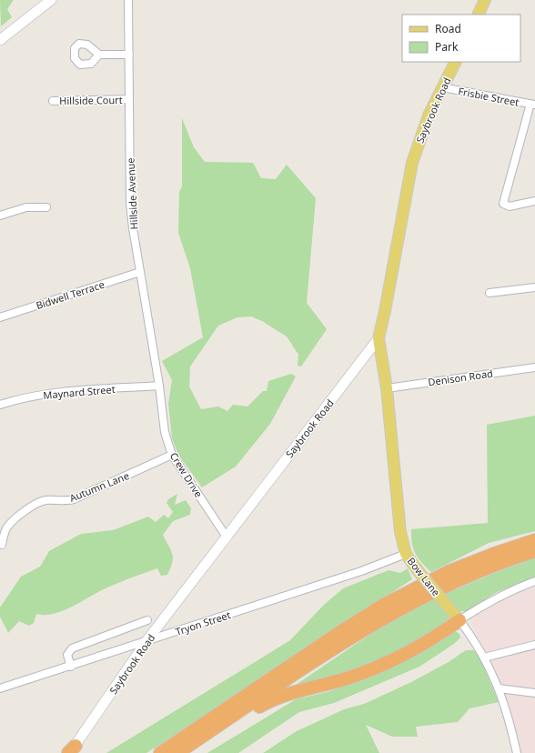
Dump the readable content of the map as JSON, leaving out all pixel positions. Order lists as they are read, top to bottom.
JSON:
{
  "streets": {
    "main road": ["Saybrook Road", "Bow Lane"],
    "street": [
      "Frisbie Street",
      "Hillside Court",
      "Hillside Avenue",
      "Bidwell Terrace",
      "Denison Road",
      "Maynard Street",
      "Crew Drive",
      "Autumn Lane",
      "Tryon Street"
    ]
  },
  "crossings": [
    ["Frisbie Street", "Saybrook Road"],
    ["Hillside Court", "Hillside Avenue"],
    ["Saybrook Road", "Crew Drive"],
    ["Saybrook Road", "Bow Lane"],
    ["Saybrook Road", "Tryon Street"],
    ["Hillside Avenue", "Bidwell Terrace"],
    ["Hillside Avenue", "Maynard Street"],
    ["Hillside Avenue", "Crew Drive"],
    ["Denison Road", "Bow Lane"],
    ["Maynard Street", "Crew Drive"],
    ["Crew Drive", "Autumn Lane"],
    ["Bow Lane", "Tryon Street"]
  ],
  "legend": ["Road", "Park"]
}
